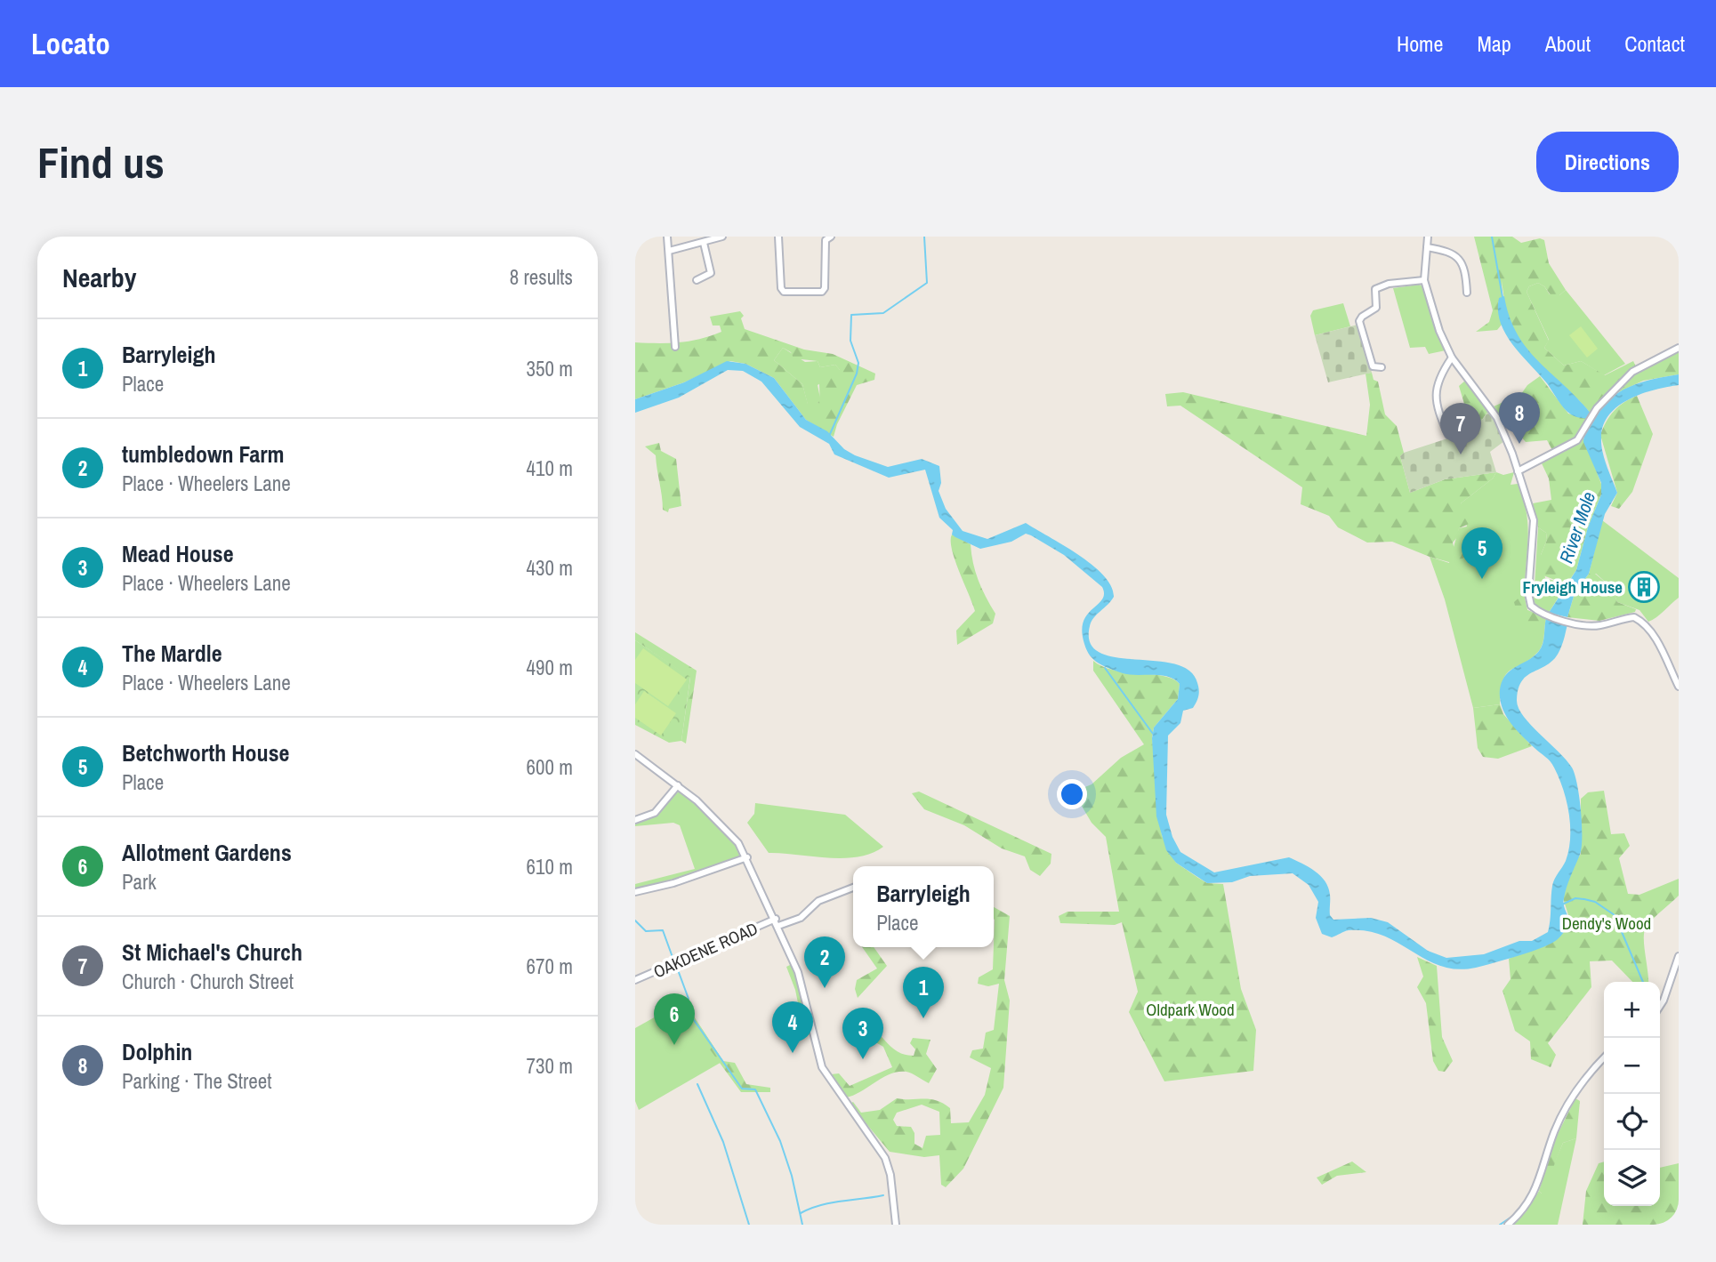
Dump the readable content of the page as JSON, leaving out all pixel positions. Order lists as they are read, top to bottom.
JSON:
{
  "streets": {
    "street": ["OAKDENE ROAD"]
  },
  "water": ["River Mole"],
  "parks": ["Dendy's Wood", "Oldpark Wood"],
  "places": {
    "building": ["Fryleigh House"]
  },
  "page": {
    "header": "Locato",
    "nav": [
      "Home",
      "Map",
      "About",
      "Contact"
    ],
    "buttons": "Directions",
    "title": "Find us",
    "heading": ["Nearby", "8 results"],
    "list": [
      {
        "mark": "1",
        "name": "Barryleigh",
        "note": "Place",
        "value": "350 m"
      },
      {
        "mark": "2",
        "name": "tumbledown Farm",
        "note": "Place · Wheelers Lane",
        "value": "410 m"
      },
      {
        "mark": "3",
        "name": "Mead House",
        "note": "Place · Wheelers Lane",
        "value": "430 m"
      },
      {
        "mark": "4",
        "name": "The Mardle",
        "note": "Place · Wheelers Lane",
        "value": "490 m"
      },
      {
        "mark": "5",
        "name": "Betchworth House",
        "note": "Place",
        "value": "600 m"
      },
      {
        "mark": "6",
        "name": "Allotment Gardens",
        "note": "Park",
        "value": "610 m"
      },
      {
        "mark": "7",
        "name": "St Michael's Church",
        "note": "Church · Church Street",
        "value": "670 m"
      },
      {
        "mark": "8",
        "name": "Dolphin",
        "note": "Parking · The Street",
        "value": "730 m"
      }
    ],
    "pins": [
      "8",
      "7",
      "5",
      "2",
      "1",
      "6",
      "4",
      "3"
    ],
    "popup": ["Barryleigh", "Place"],
    "map_buttons": ["+", "−"]
  }
}
